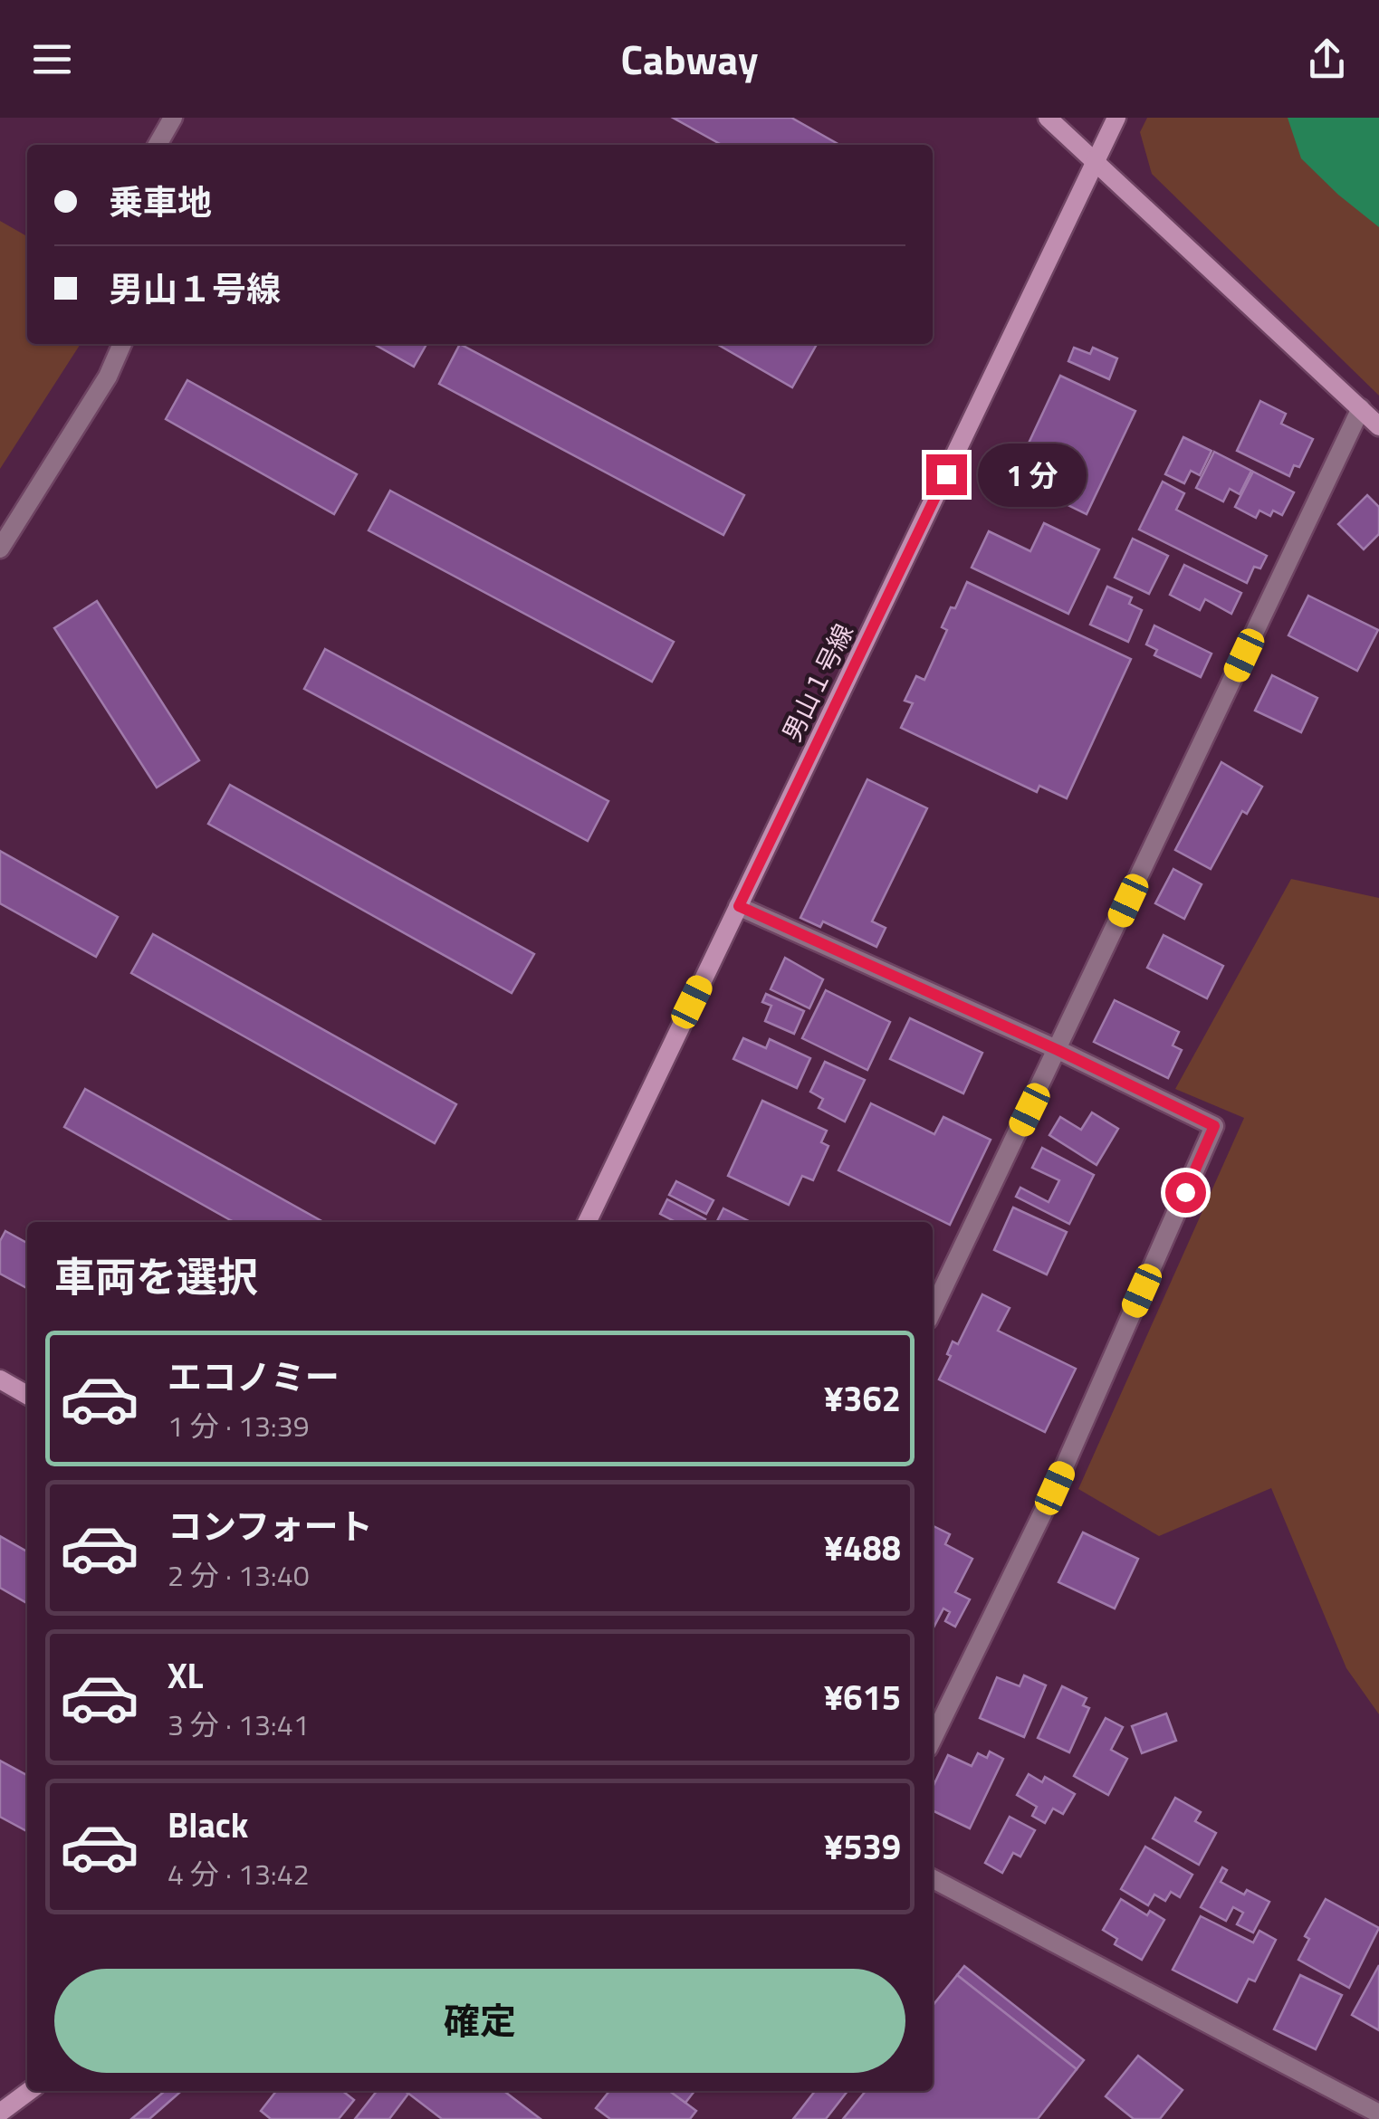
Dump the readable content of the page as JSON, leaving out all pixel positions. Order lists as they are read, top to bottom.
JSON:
{
  "streets": {
    "street": ["男山１号線"]
  },
  "page": {
    "header": "Cabway",
    "banner": ["乗車地", "男山１号線"],
    "bubble": "1 分",
    "heading": "車両を選択",
    "list": [
      {
        "name": "エコノミー",
        "note": "1 分 · 13:39",
        "value": "¥362"
      },
      {
        "name": "コンフォート",
        "note": "2 分 · 13:40",
        "value": "¥488"
      },
      {
        "name": "XL",
        "note": "3 分 · 13:41",
        "value": "¥615"
      },
      {
        "name": "Black",
        "note": "4 分 · 13:42",
        "value": "¥539"
      }
    ],
    "buttons": "確定"
  }
}
